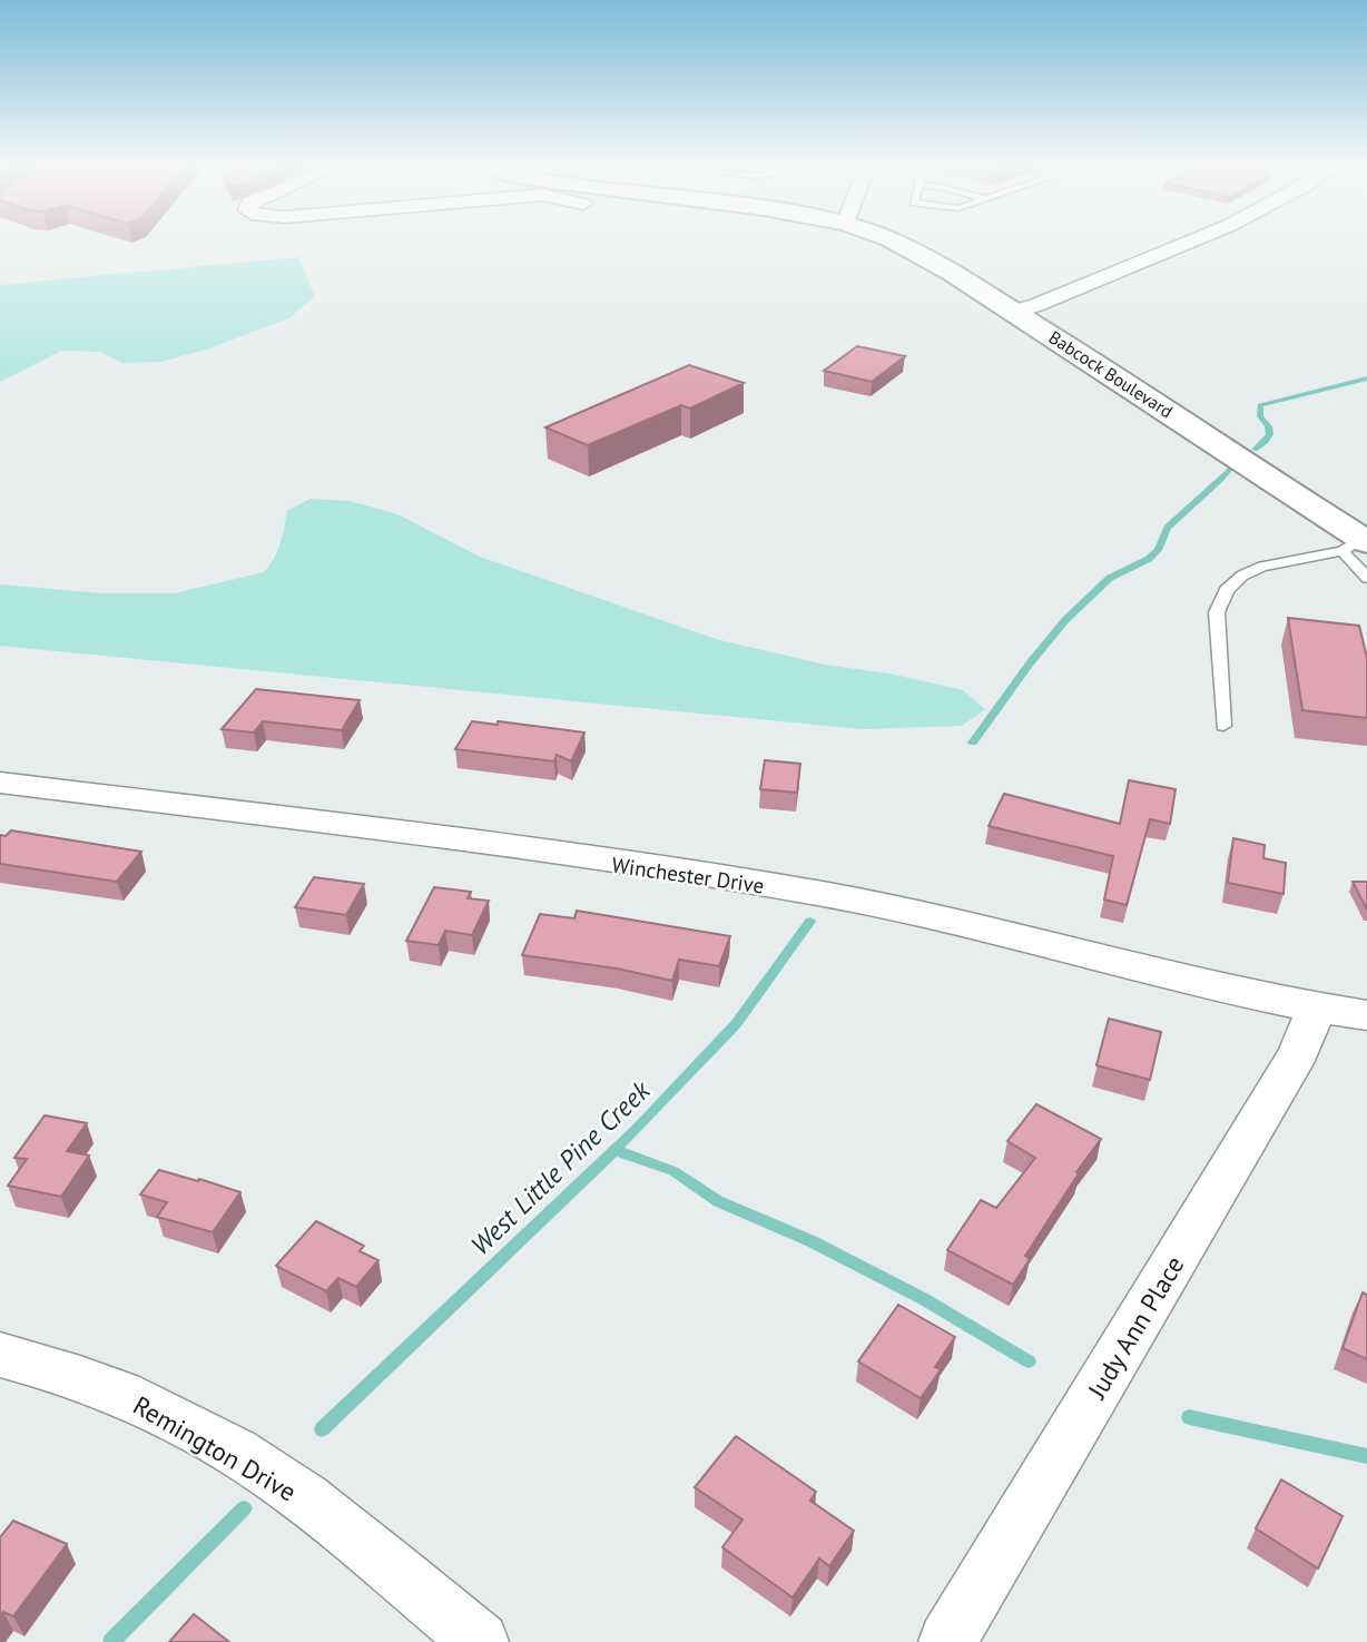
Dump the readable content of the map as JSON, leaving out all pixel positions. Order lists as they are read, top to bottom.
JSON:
{
  "streets": {
    "street": [
      "Babcock Boulevard",
      "Winchester Drive",
      "Judy Ann Place",
      "Remington Drive"
    ]
  },
  "crossings": [
    ["Winchester Drive", "Judy Ann Place"]
  ],
  "water": ["West Little Pine Creek"]
}
